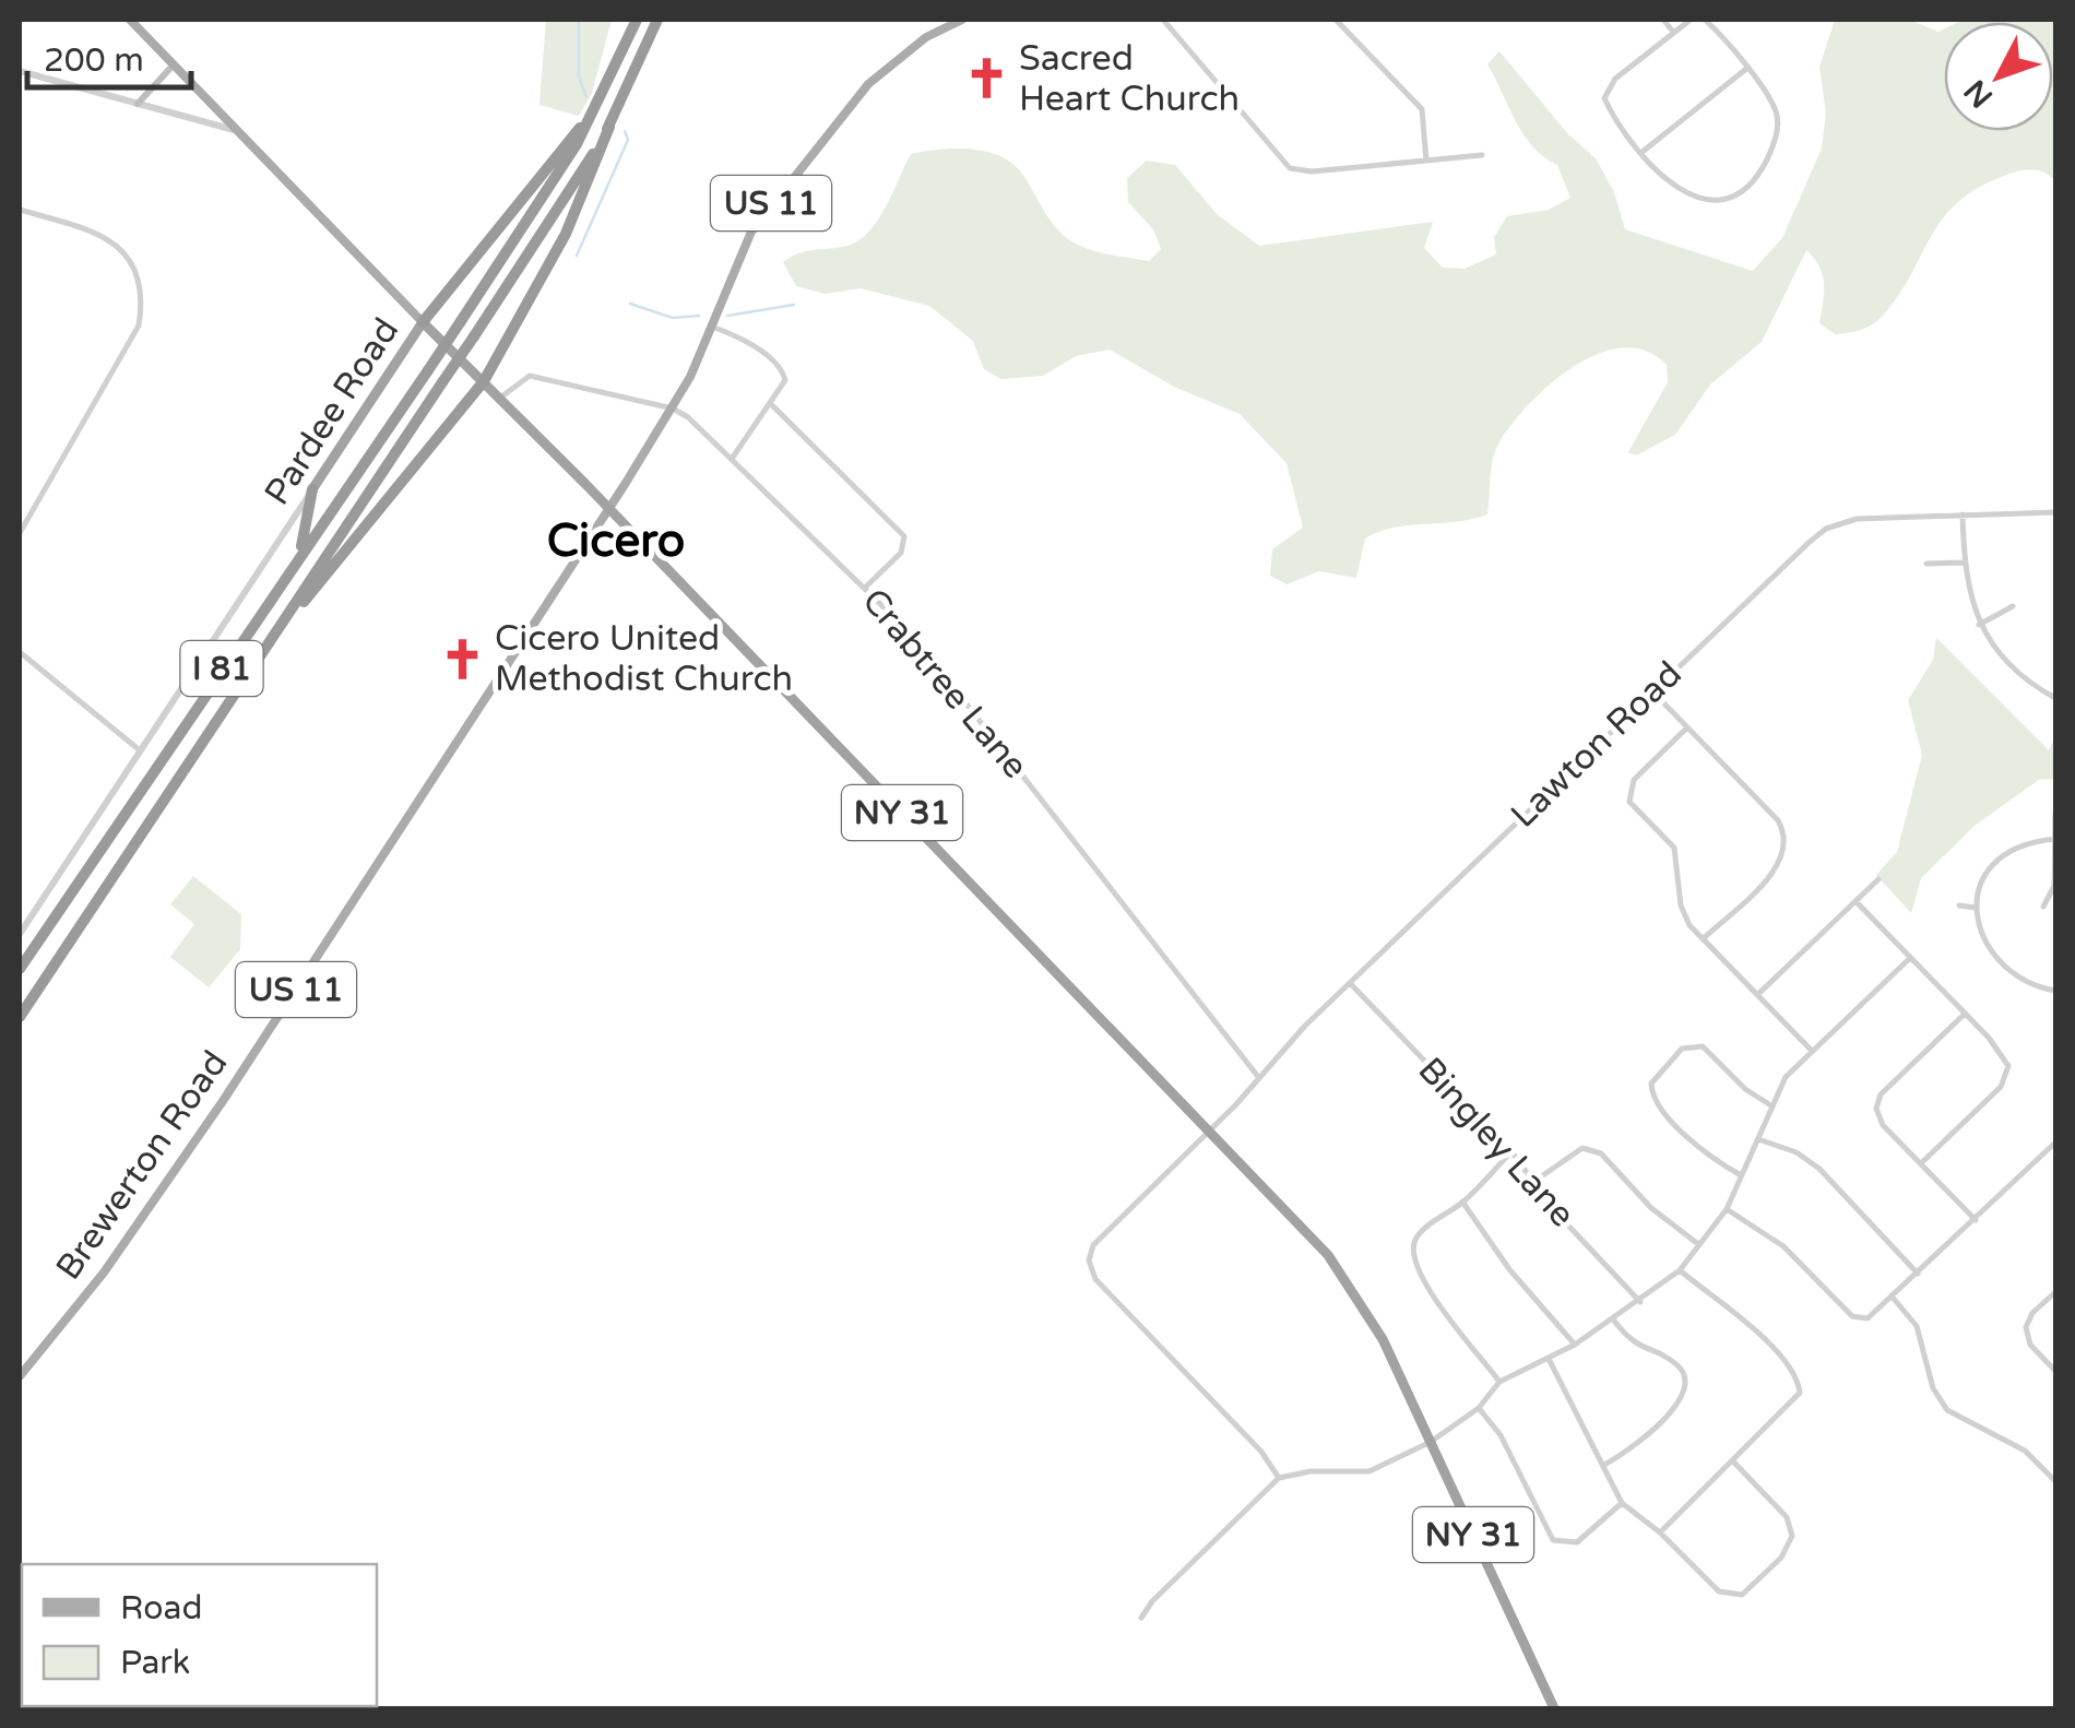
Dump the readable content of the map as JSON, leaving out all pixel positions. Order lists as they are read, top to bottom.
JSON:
{
  "streets": {
    "highway": ["Pardee Road", "I 81", "NY 31"],
    "main road": ["US 11", "Brewerton Road"],
    "street": ["Crabtree Lane", "Lawton Road", "Bingley Lane"]
  },
  "crossings": [
    ["Pardee Road", "NY 31"],
    ["Crabtree Lane", "Lawton Road"],
    ["Crabtree Lane", "NY 31"],
    ["Crabtree Lane", "Brewerton Road"],
    ["Lawton Road", "NY 31"],
    ["Lawton Road", "Bingley Lane"],
    ["NY 31", "Brewerton Road"]
  ],
  "districts": ["Cicero"],
  "places": {
    "church": ["Sacred Heart Church", "Cicero United Methodist Church"]
  },
  "legend": ["Road", "Park"],
  "scale_bar": "200 m",
  "north": "bottom left"
}
